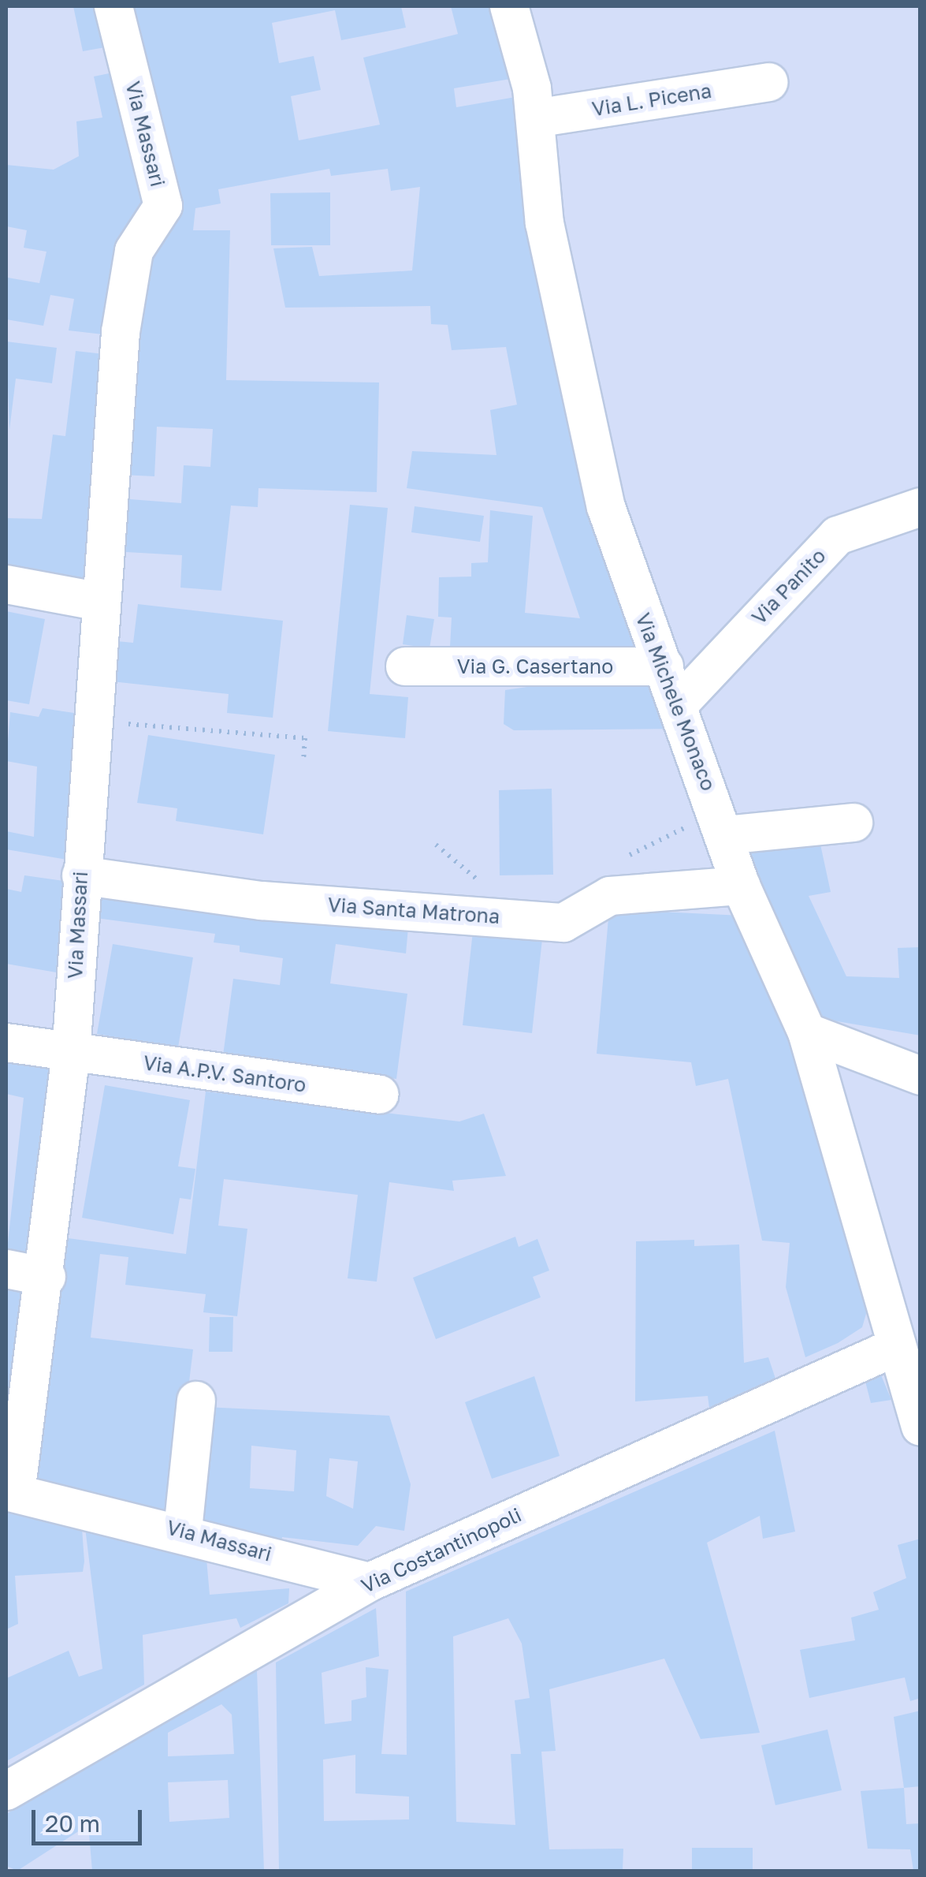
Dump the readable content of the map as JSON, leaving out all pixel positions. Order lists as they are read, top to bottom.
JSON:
{
  "streets": {
    "street": [
      "Via L. Picena",
      "Via Massari",
      "Via Panito",
      "Via G. Casertano",
      "Via Michele Monaco",
      "Via Santa Matrona",
      "Via A.P.V. Santoro",
      "Via Costantinopoli"
    ]
  },
  "crossings": [
    ["Via L. Picena", "Via Michele Monaco"],
    ["Via Massari", "Via Santa Matrona"],
    ["Via Massari", "Via A.P.V. Santoro"],
    ["Via Massari", "Via Costantinopoli"],
    ["Via Panito", "Via Michele Monaco"],
    ["Via G. Casertano", "Via Michele Monaco"],
    ["Via Michele Monaco", "Via Santa Matrona"],
    ["Via Michele Monaco", "Via Costantinopoli"]
  ],
  "scale_bar": "20 m"
}
